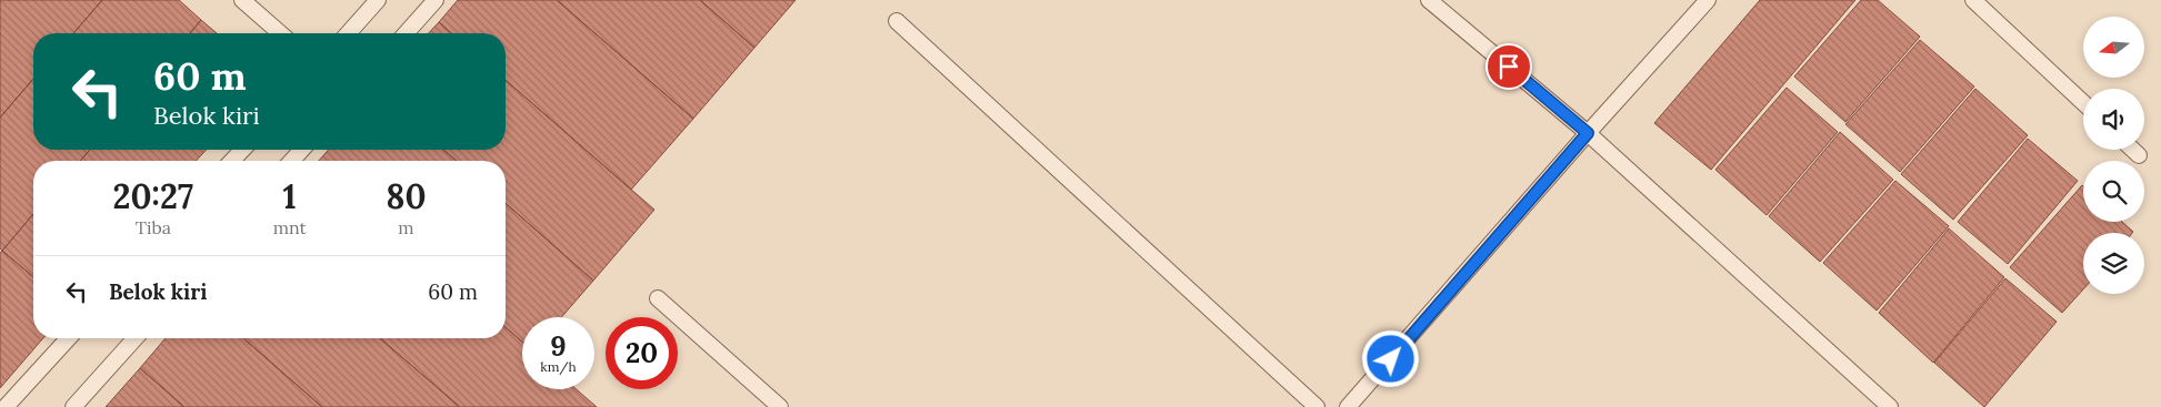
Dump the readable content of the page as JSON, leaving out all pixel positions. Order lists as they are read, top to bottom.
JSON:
{
  "north": "left",
  "page": {
    "turn": ["60 m", "Belok kiri"],
    "eta": [
      "20:27",
      "Tiba",
      "1",
      "mnt",
      "80",
      "m"
    ],
    "list": [
      {
        "name": "Belok kiri",
        "value": "60 m"
      }
    ],
    "speed": "9 km/h",
    "limit": "20"
  }
}
